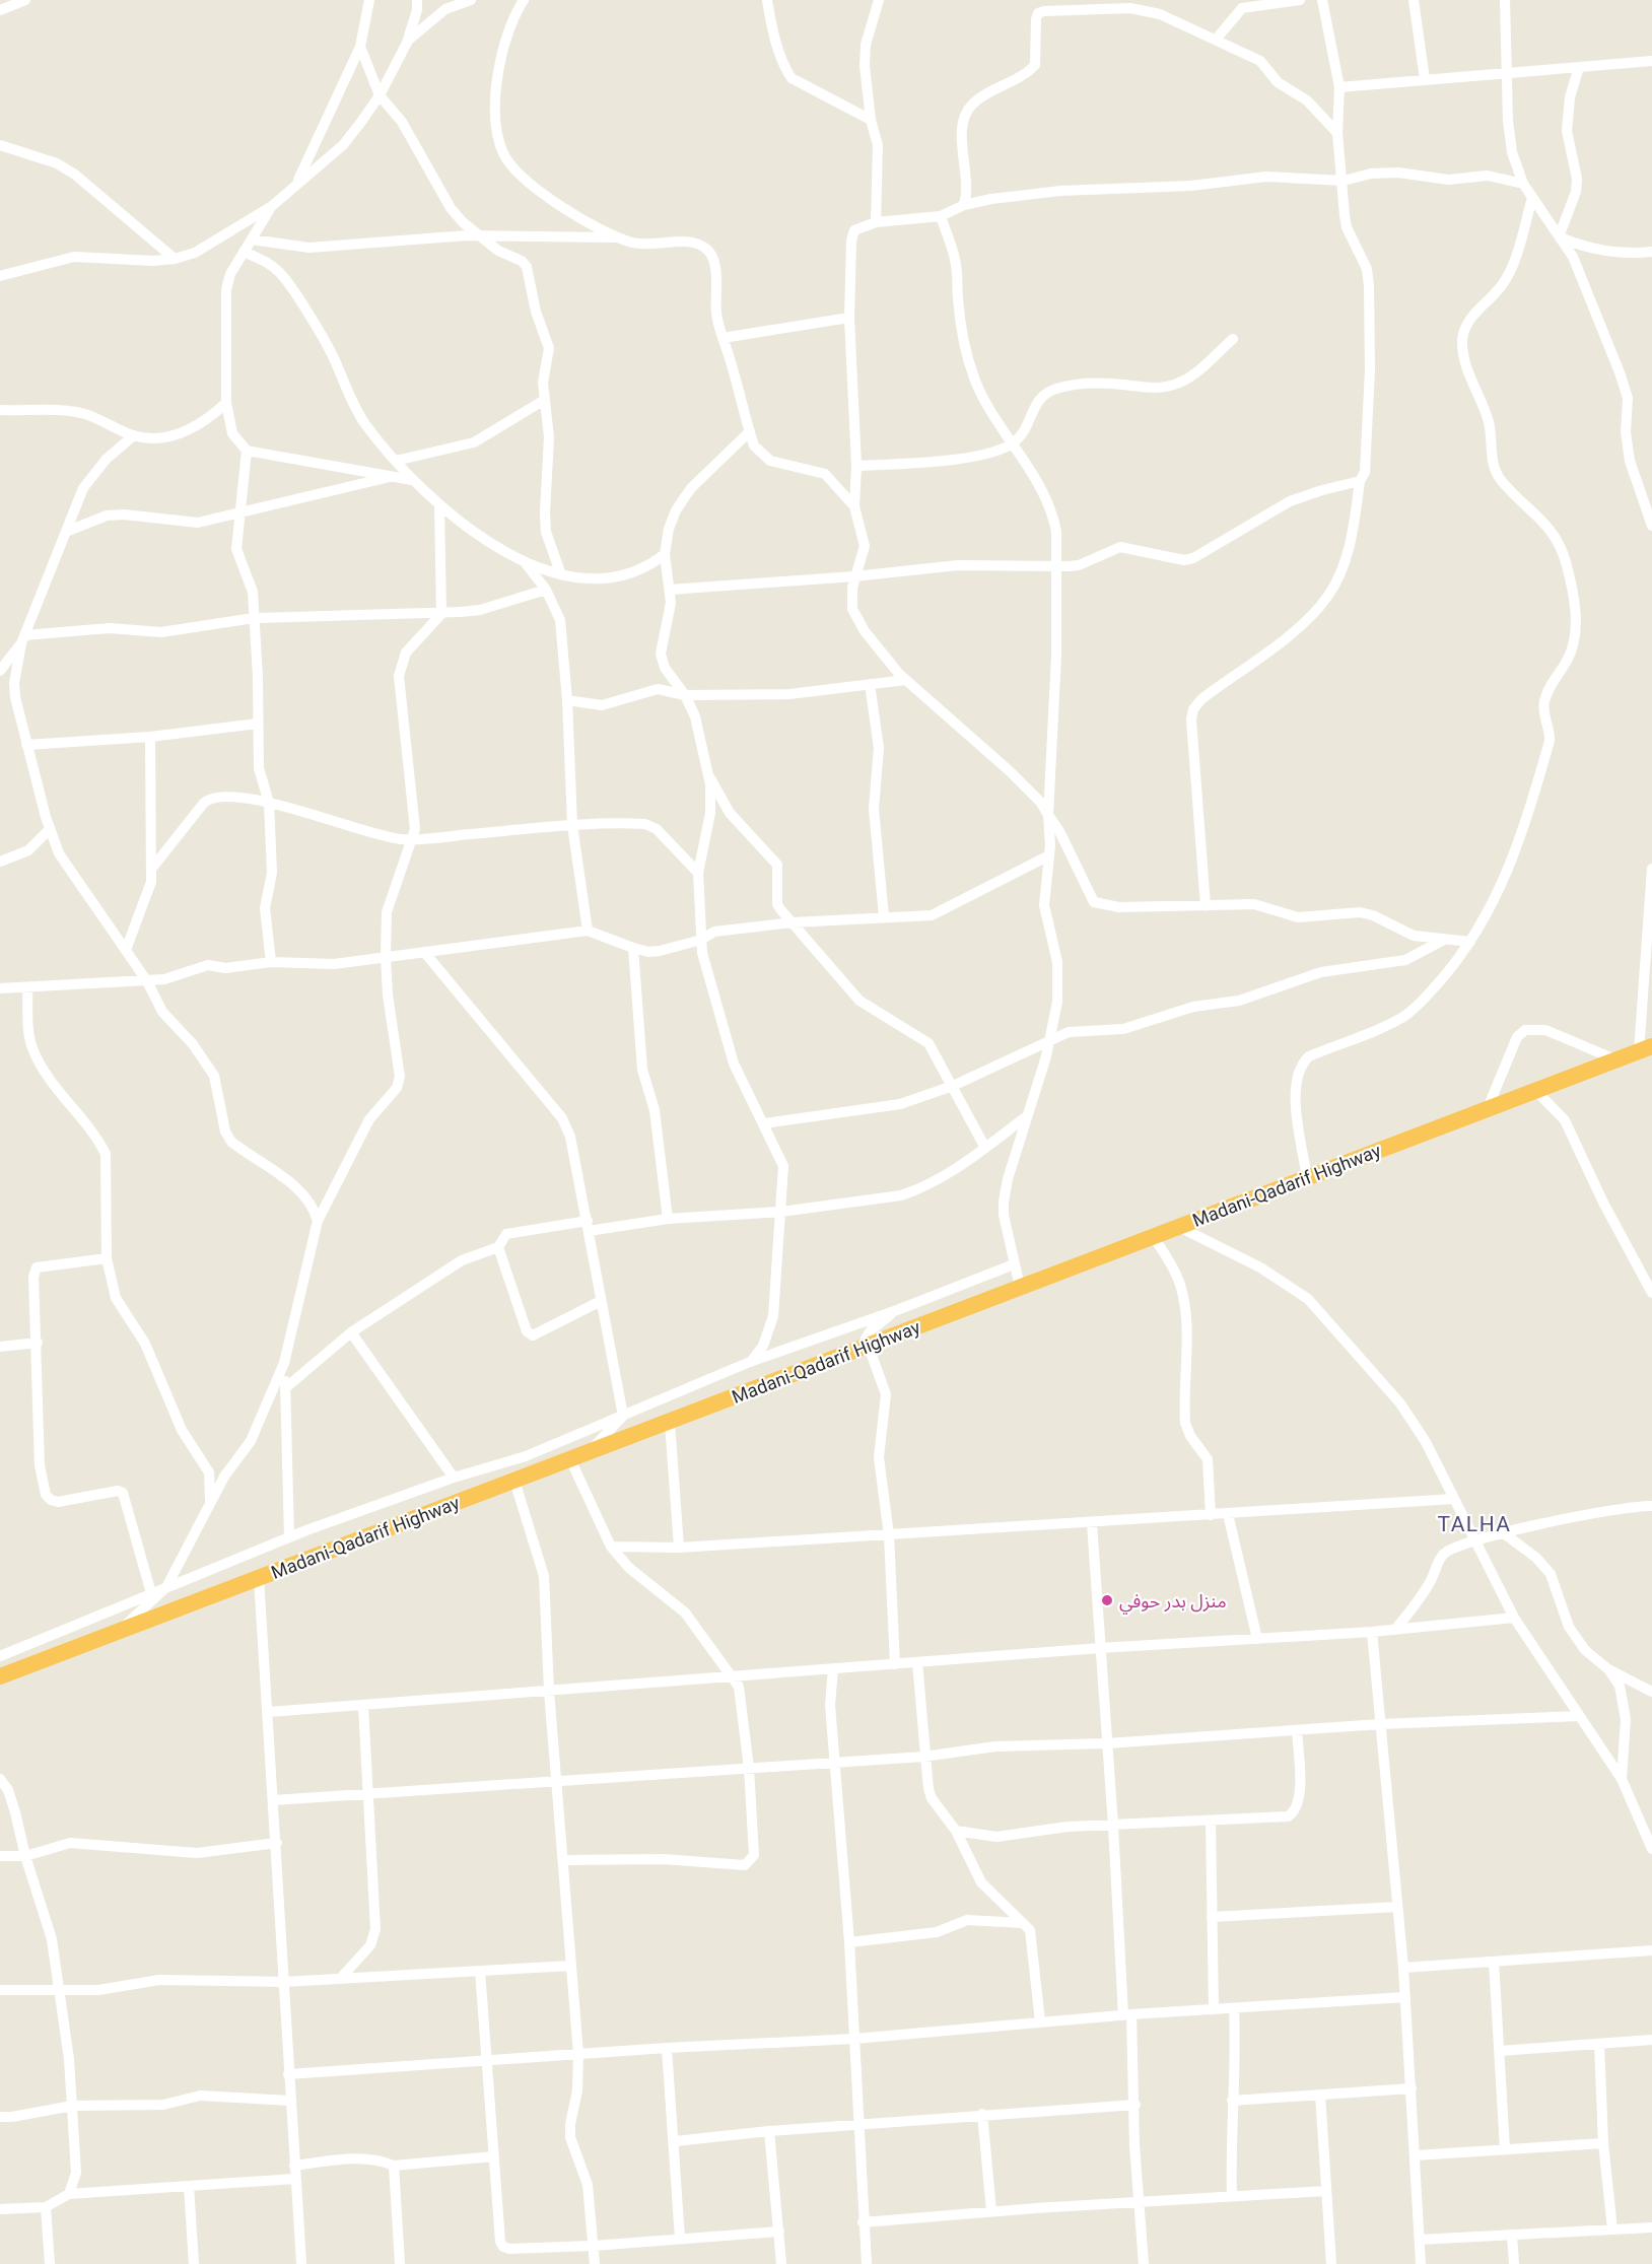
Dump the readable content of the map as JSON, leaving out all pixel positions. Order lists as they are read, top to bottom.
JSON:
{
  "streets": {
    "highway": ["Madani-Qadarif Highway"]
  },
  "districts": ["TALHA"],
  "places": ["منزل بدر حوفي"]
}
